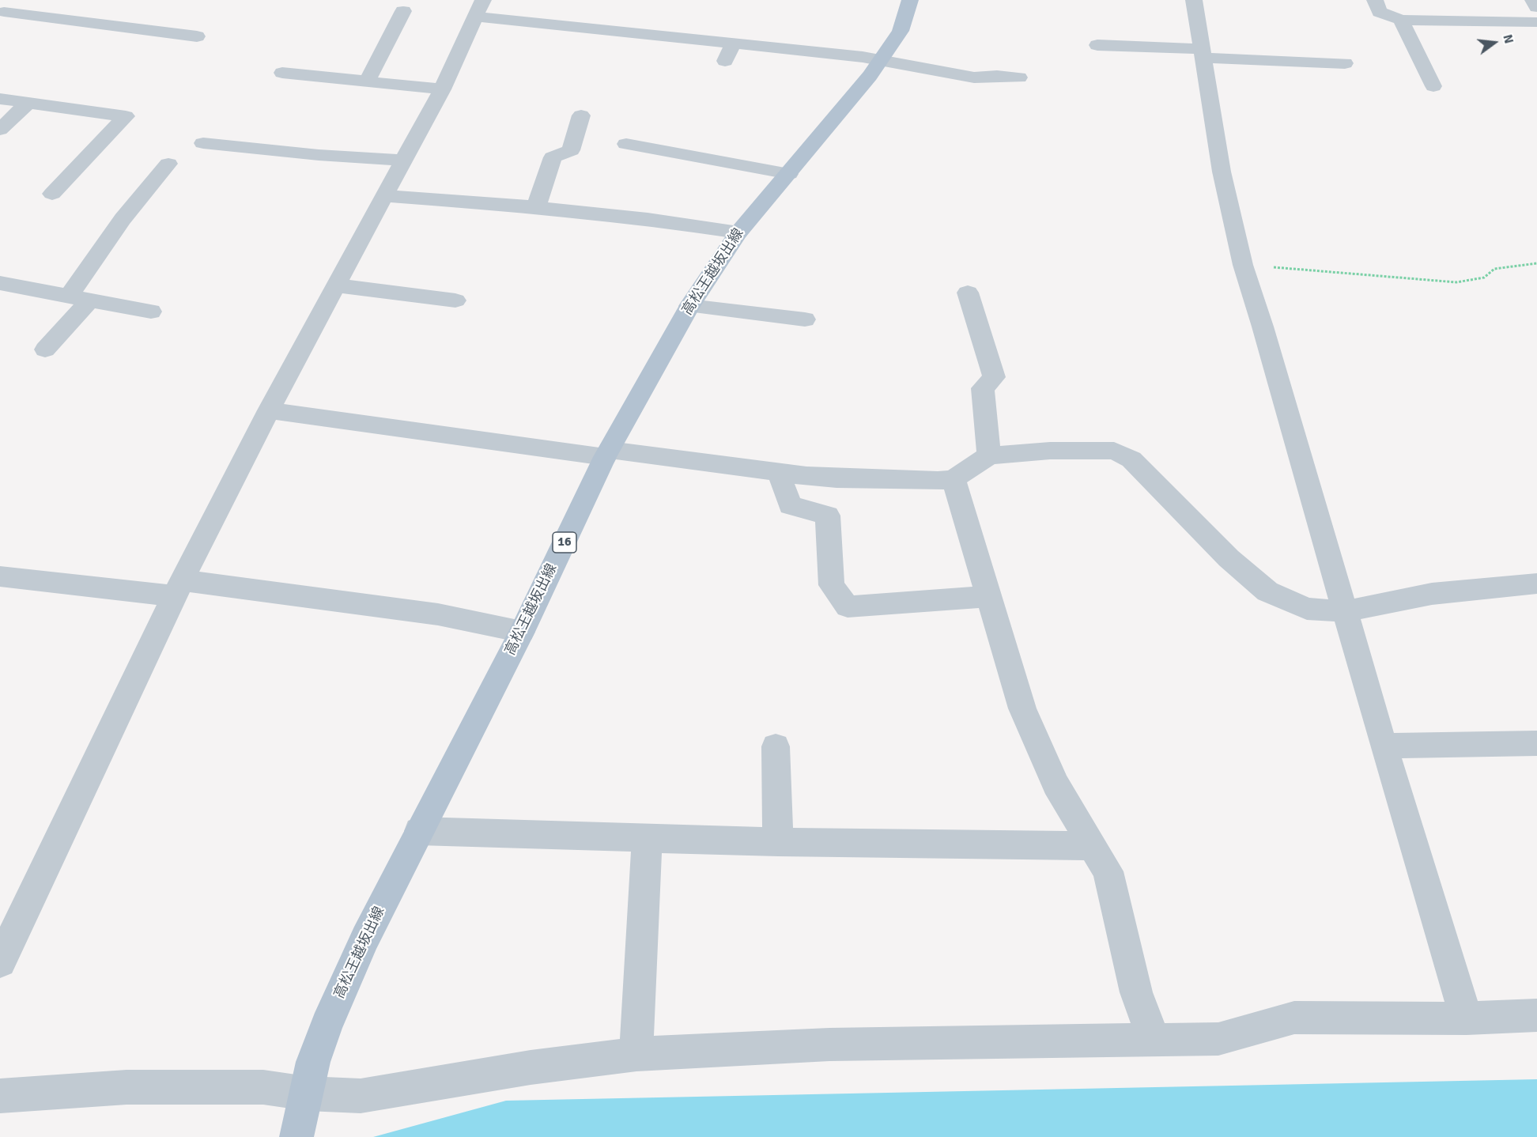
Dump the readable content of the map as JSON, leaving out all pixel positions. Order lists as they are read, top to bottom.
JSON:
{
  "streets": {
    "main road": ["高松王越坂出線", "16"]
  },
  "north": "right"
}
